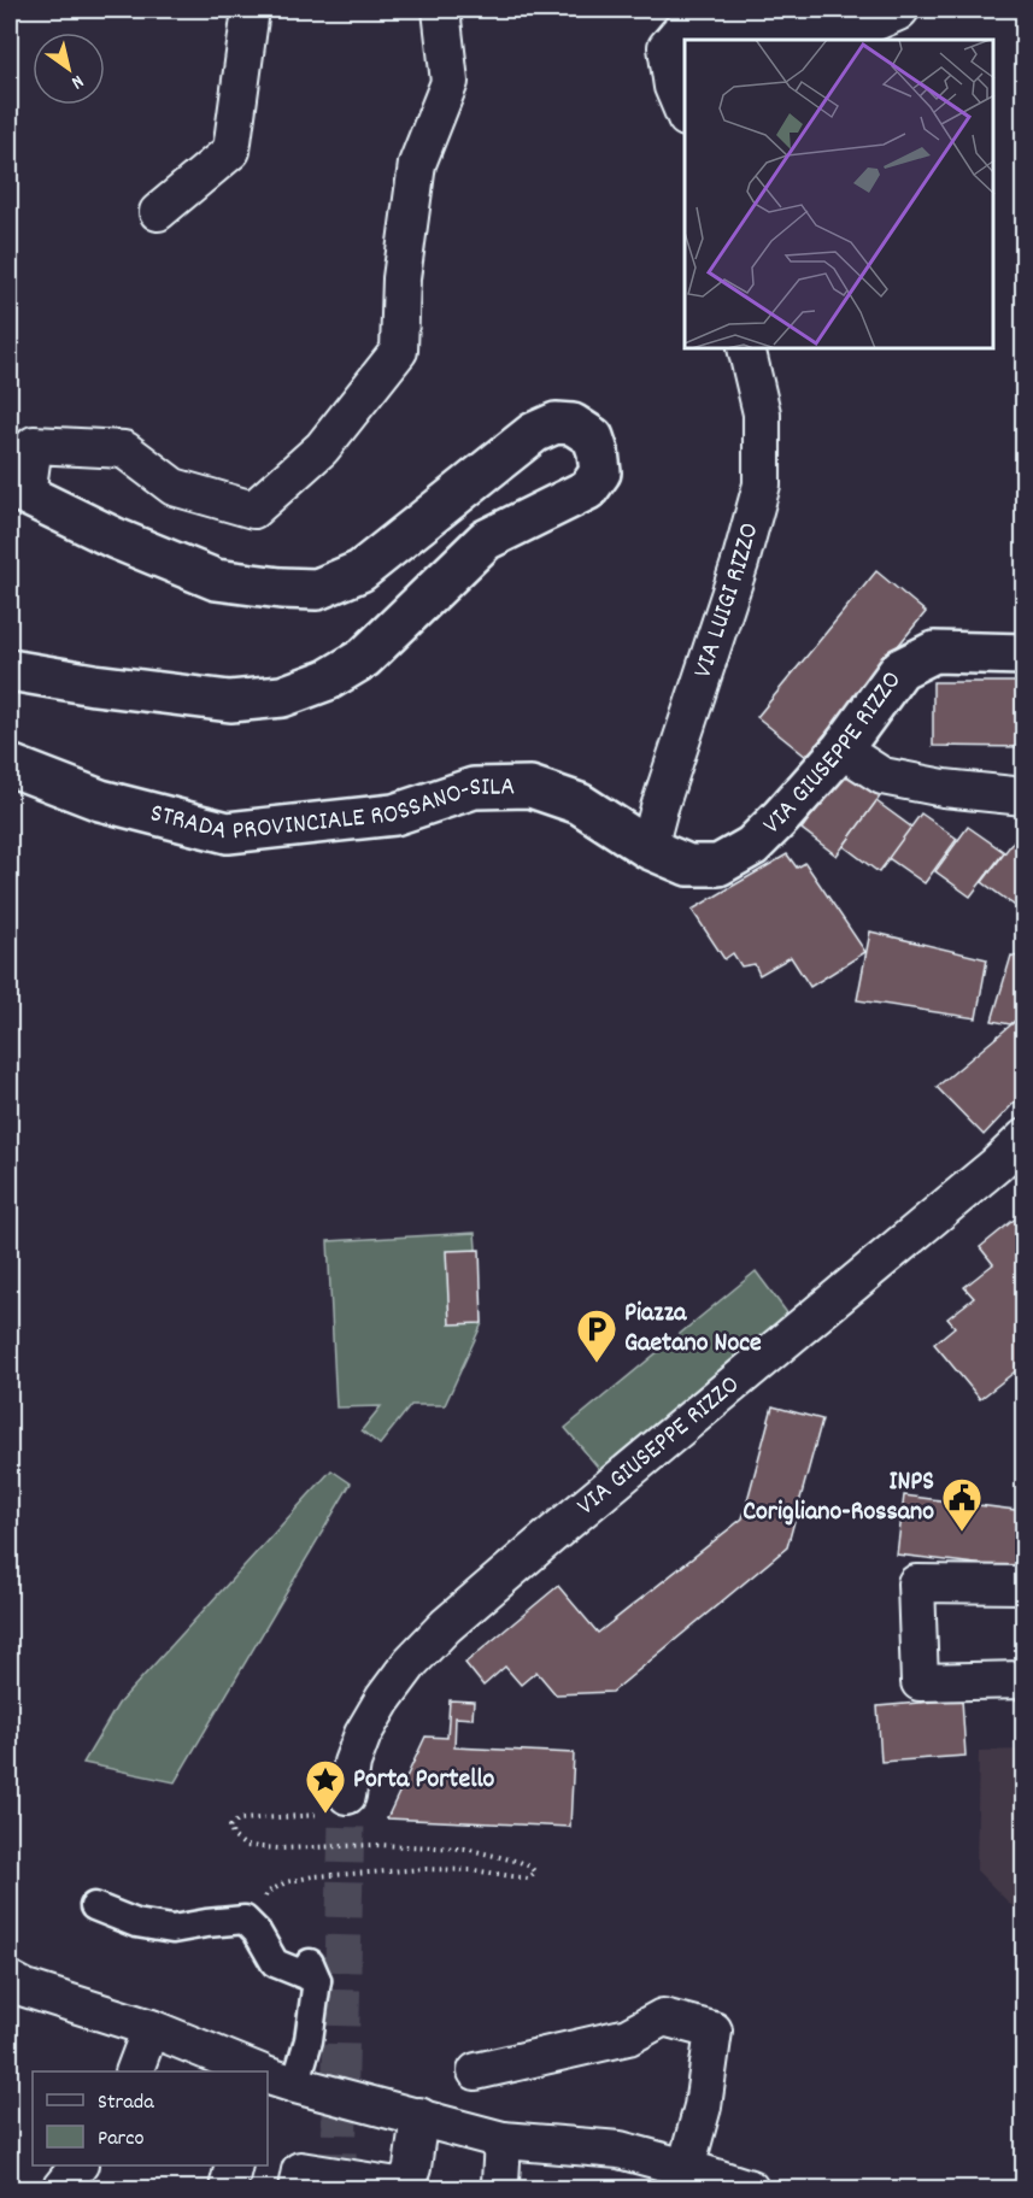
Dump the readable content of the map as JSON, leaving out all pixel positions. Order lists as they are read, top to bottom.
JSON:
{
  "streets": {
    "main road": ["VIA GIUSEPPE RIZZO", "STRADA PROVINCIALE ROSSANO-SILA"],
    "street": ["VIA LUIGI RIZZO"]
  },
  "crossings": [
    ["VIA LUIGI RIZZO", "VIA GIUSEPPE RIZZO"],
    ["VIA LUIGI RIZZO", "STRADA PROVINCIALE ROSSANO-SILA"],
    ["VIA GIUSEPPE RIZZO", "STRADA PROVINCIALE ROSSANO-SILA"]
  ],
  "places": {
    "parking": ["Piazza Gaetano Noce"],
    "public building": ["INPS Corigliano-Rossano"],
    "place": ["Porta Portello"]
  },
  "legend": ["Strada", "Parco"],
  "north": "bottom right"
}
